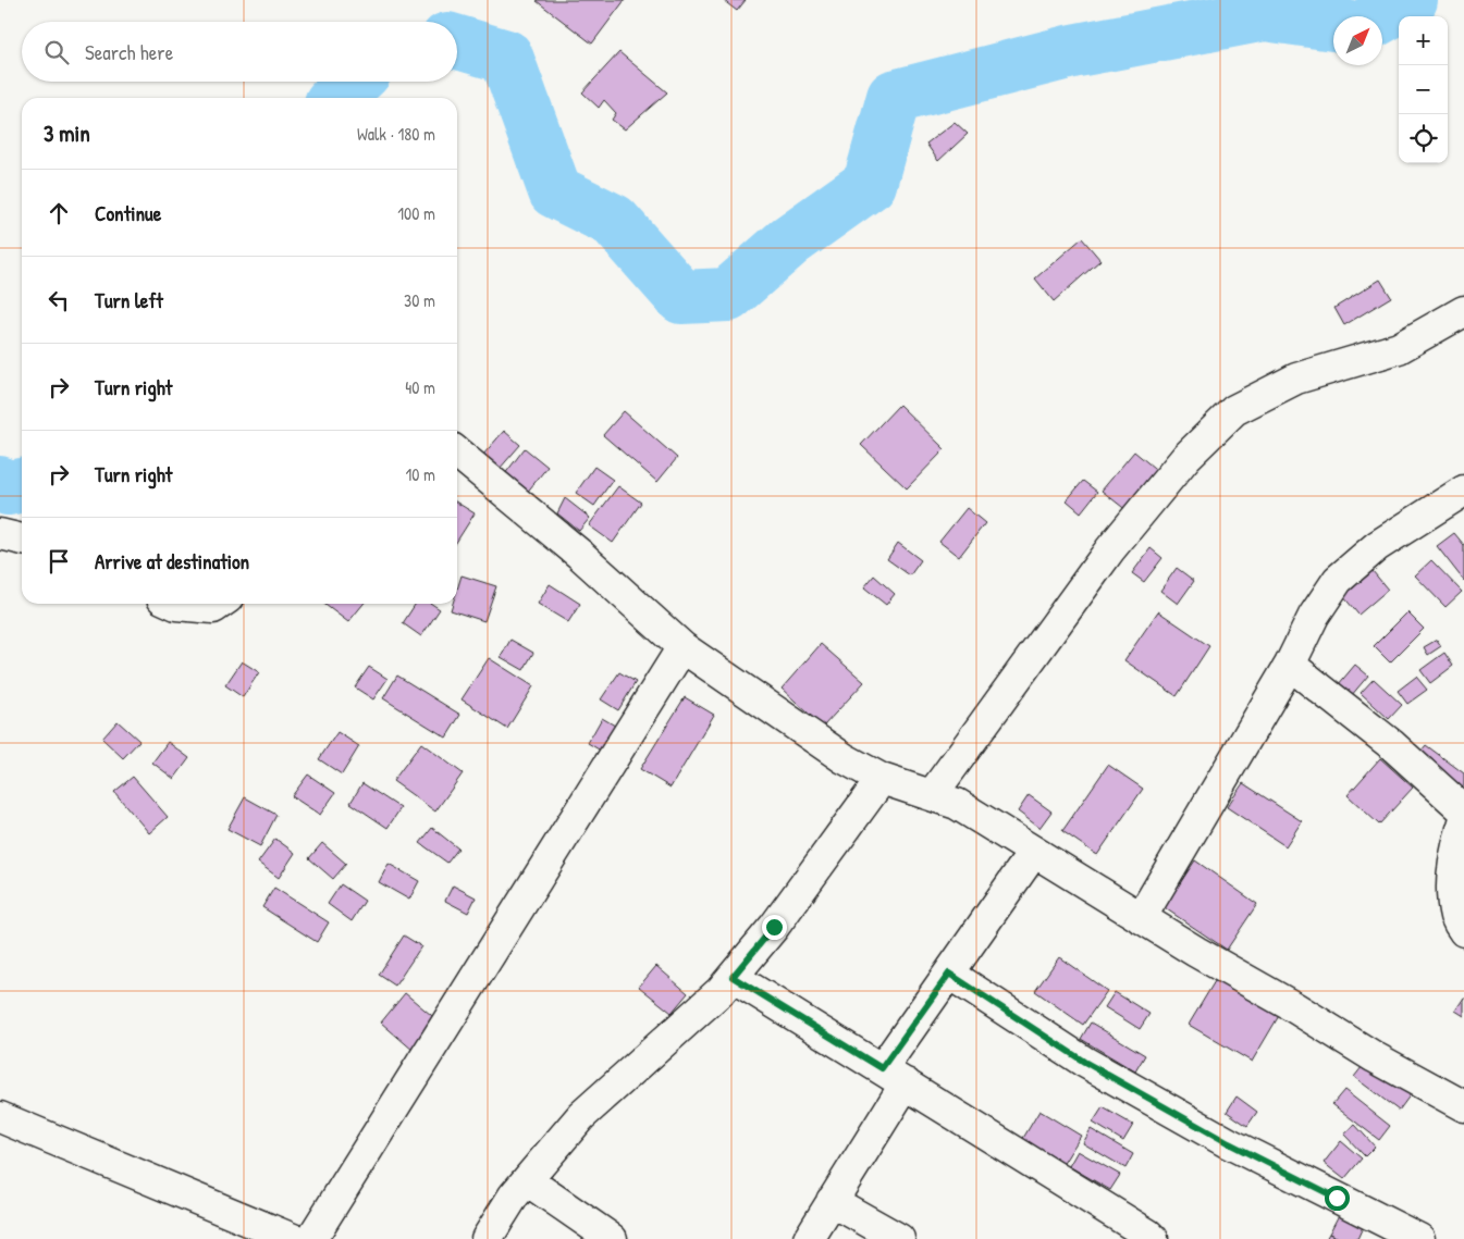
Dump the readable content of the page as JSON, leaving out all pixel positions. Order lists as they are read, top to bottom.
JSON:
{
  "north": "top right",
  "page": {
    "map_buttons": ["+", "−"],
    "search": "Search here",
    "heading": ["3 min", "Walk · 180 m"],
    "list": [
      ["Continue", "100 m"],
      ["Turn left", "30 m"],
      ["Turn right", "40 m"],
      ["Turn right", "10 m"],
      "Arrive at destination"
    ]
  }
}
